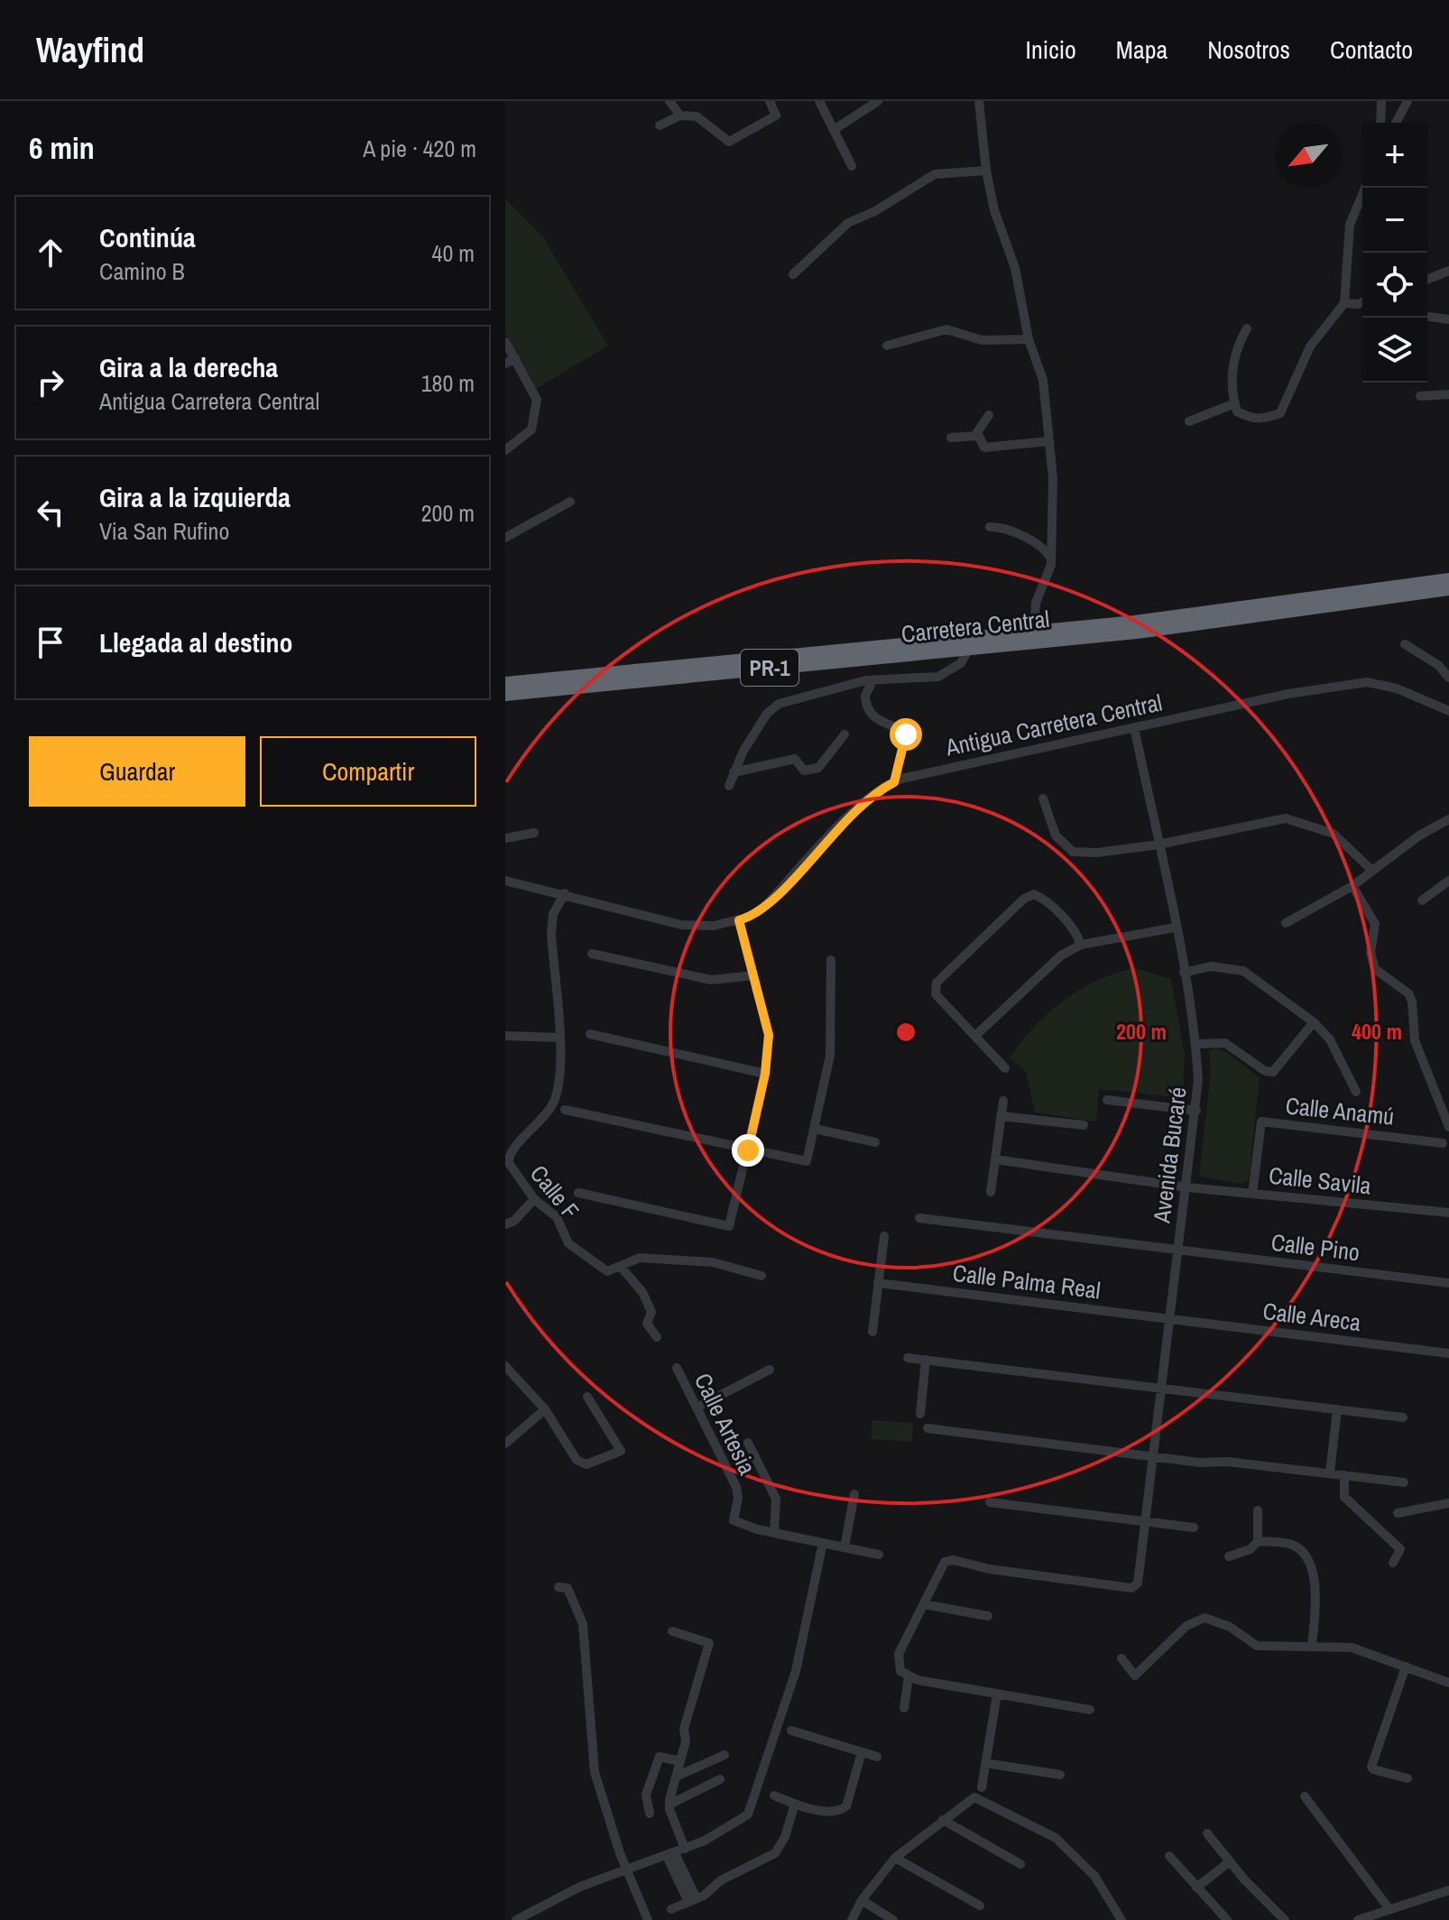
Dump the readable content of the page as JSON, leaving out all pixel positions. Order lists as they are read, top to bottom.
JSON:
{
  "streets": {
    "highway": ["Carretera Central", "PR-1"],
    "street": [
      "Antigua Carretera Central",
      "Calle Anamú",
      "Avenida Bucaré",
      "Calle Savila",
      "Calle F",
      "Calle Pino",
      "Calle Palma Real",
      "Calle Areca",
      "Calle Artesia"
    ]
  },
  "crossings": [
    ["Antigua Carretera Central", "Avenida Bucaré"],
    ["Antigua Carretera Central", "Calle F"],
    ["Calle Anamú", "Calle Savila"],
    ["Avenida Bucaré", "Calle Savila"],
    ["Avenida Bucaré", "Calle Pino"],
    ["Avenida Bucaré", "Calle Palma Real"],
    ["Avenida Bucaré", "Calle Areca"],
    ["Calle Palma Real", "Calle Areca"]
  ],
  "north": "bottom left",
  "page": {
    "header": "Wayfind",
    "nav": [
      "Inicio",
      "Mapa",
      "Nosotros",
      "Contacto"
    ],
    "heading": ["6 min", "A pie · 420 m"],
    "map_buttons": ["+", "−"],
    "list": [
      ["Continúa", "Camino B", "40 m"],
      ["Gira a la derecha", "Antigua Carretera Central", "180 m"],
      ["Gira a la izquierda", "Via San Rufino", "200 m"],
      "Llegada al destino"
    ],
    "buttons": ["Guardar", "Compartir"]
  },
  "rings": ["200 m", "400 m"]
}
